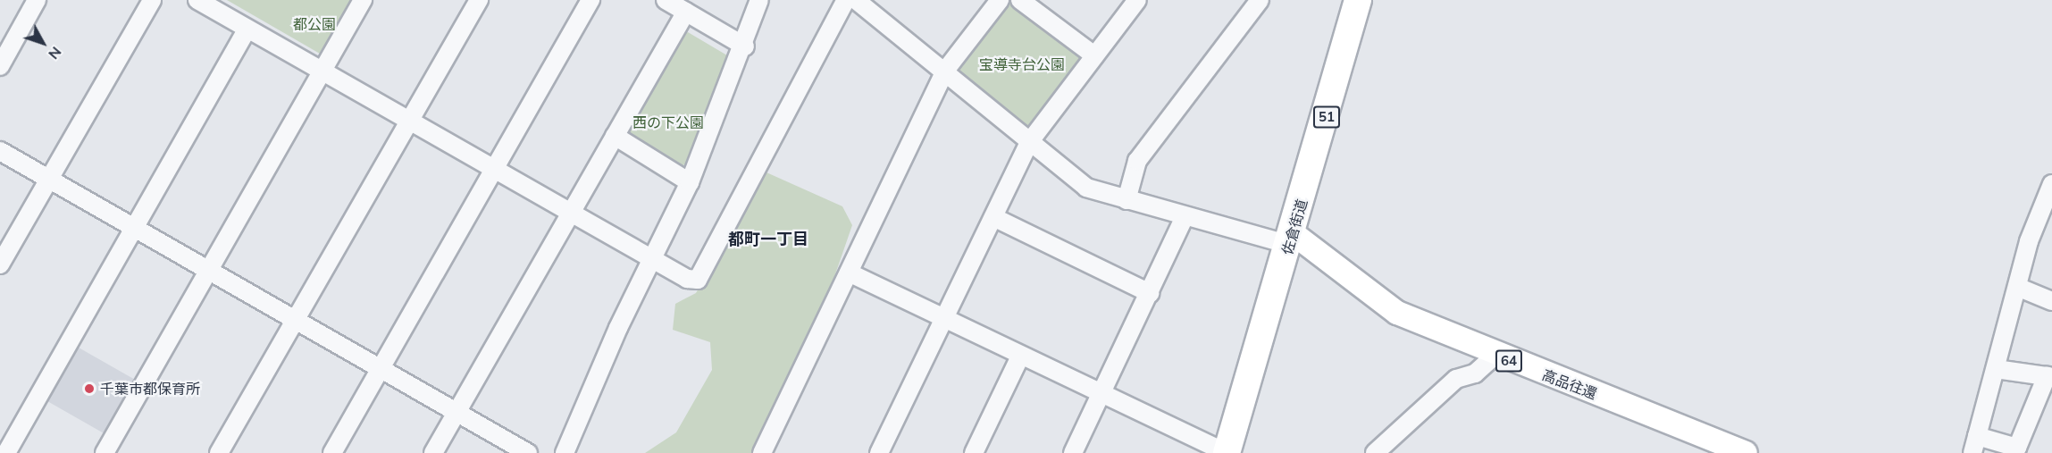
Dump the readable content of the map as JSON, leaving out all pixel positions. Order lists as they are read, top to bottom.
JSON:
{
  "streets": {
    "highway": ["51", "佐倉街道"],
    "main road": ["64", "高品往還"]
  },
  "crossings": [
    ["佐倉街道", "高品往還"]
  ],
  "districts": ["都町一丁目"],
  "parks": ["都公園", "宝導寺台公園", "西の下公園"],
  "places": ["千葉市都保育所"],
  "north": "bottom right"
}
